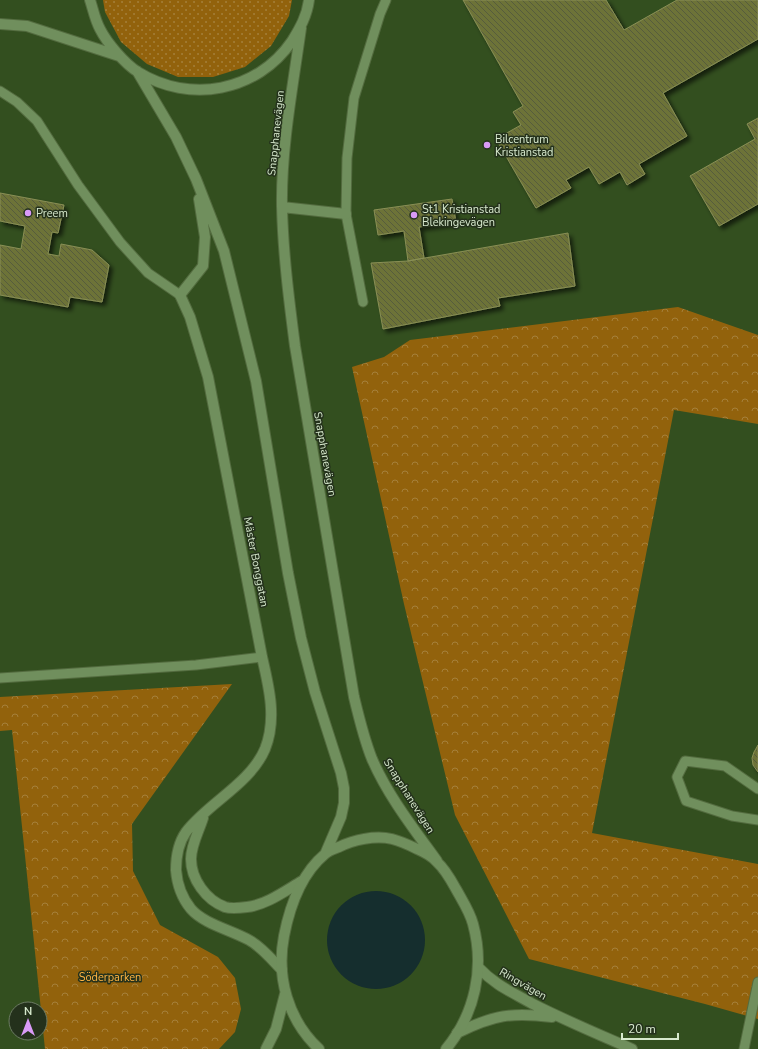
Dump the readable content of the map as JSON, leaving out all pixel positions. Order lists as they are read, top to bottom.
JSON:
{
  "streets": {
    "main road": ["Snapphanevägen", "Mäster Bonggatan", "Ringvägen"]
  },
  "crossings": [
    ["Snapphanevägen", "Ringvägen"]
  ],
  "parks": ["Söderparken"],
  "places": ["Bilcentrum Kristianstad", "Preem", "St1 Kristianstad Blekingevägen"],
  "scale_bar": "20 m",
  "north": "top"
}
